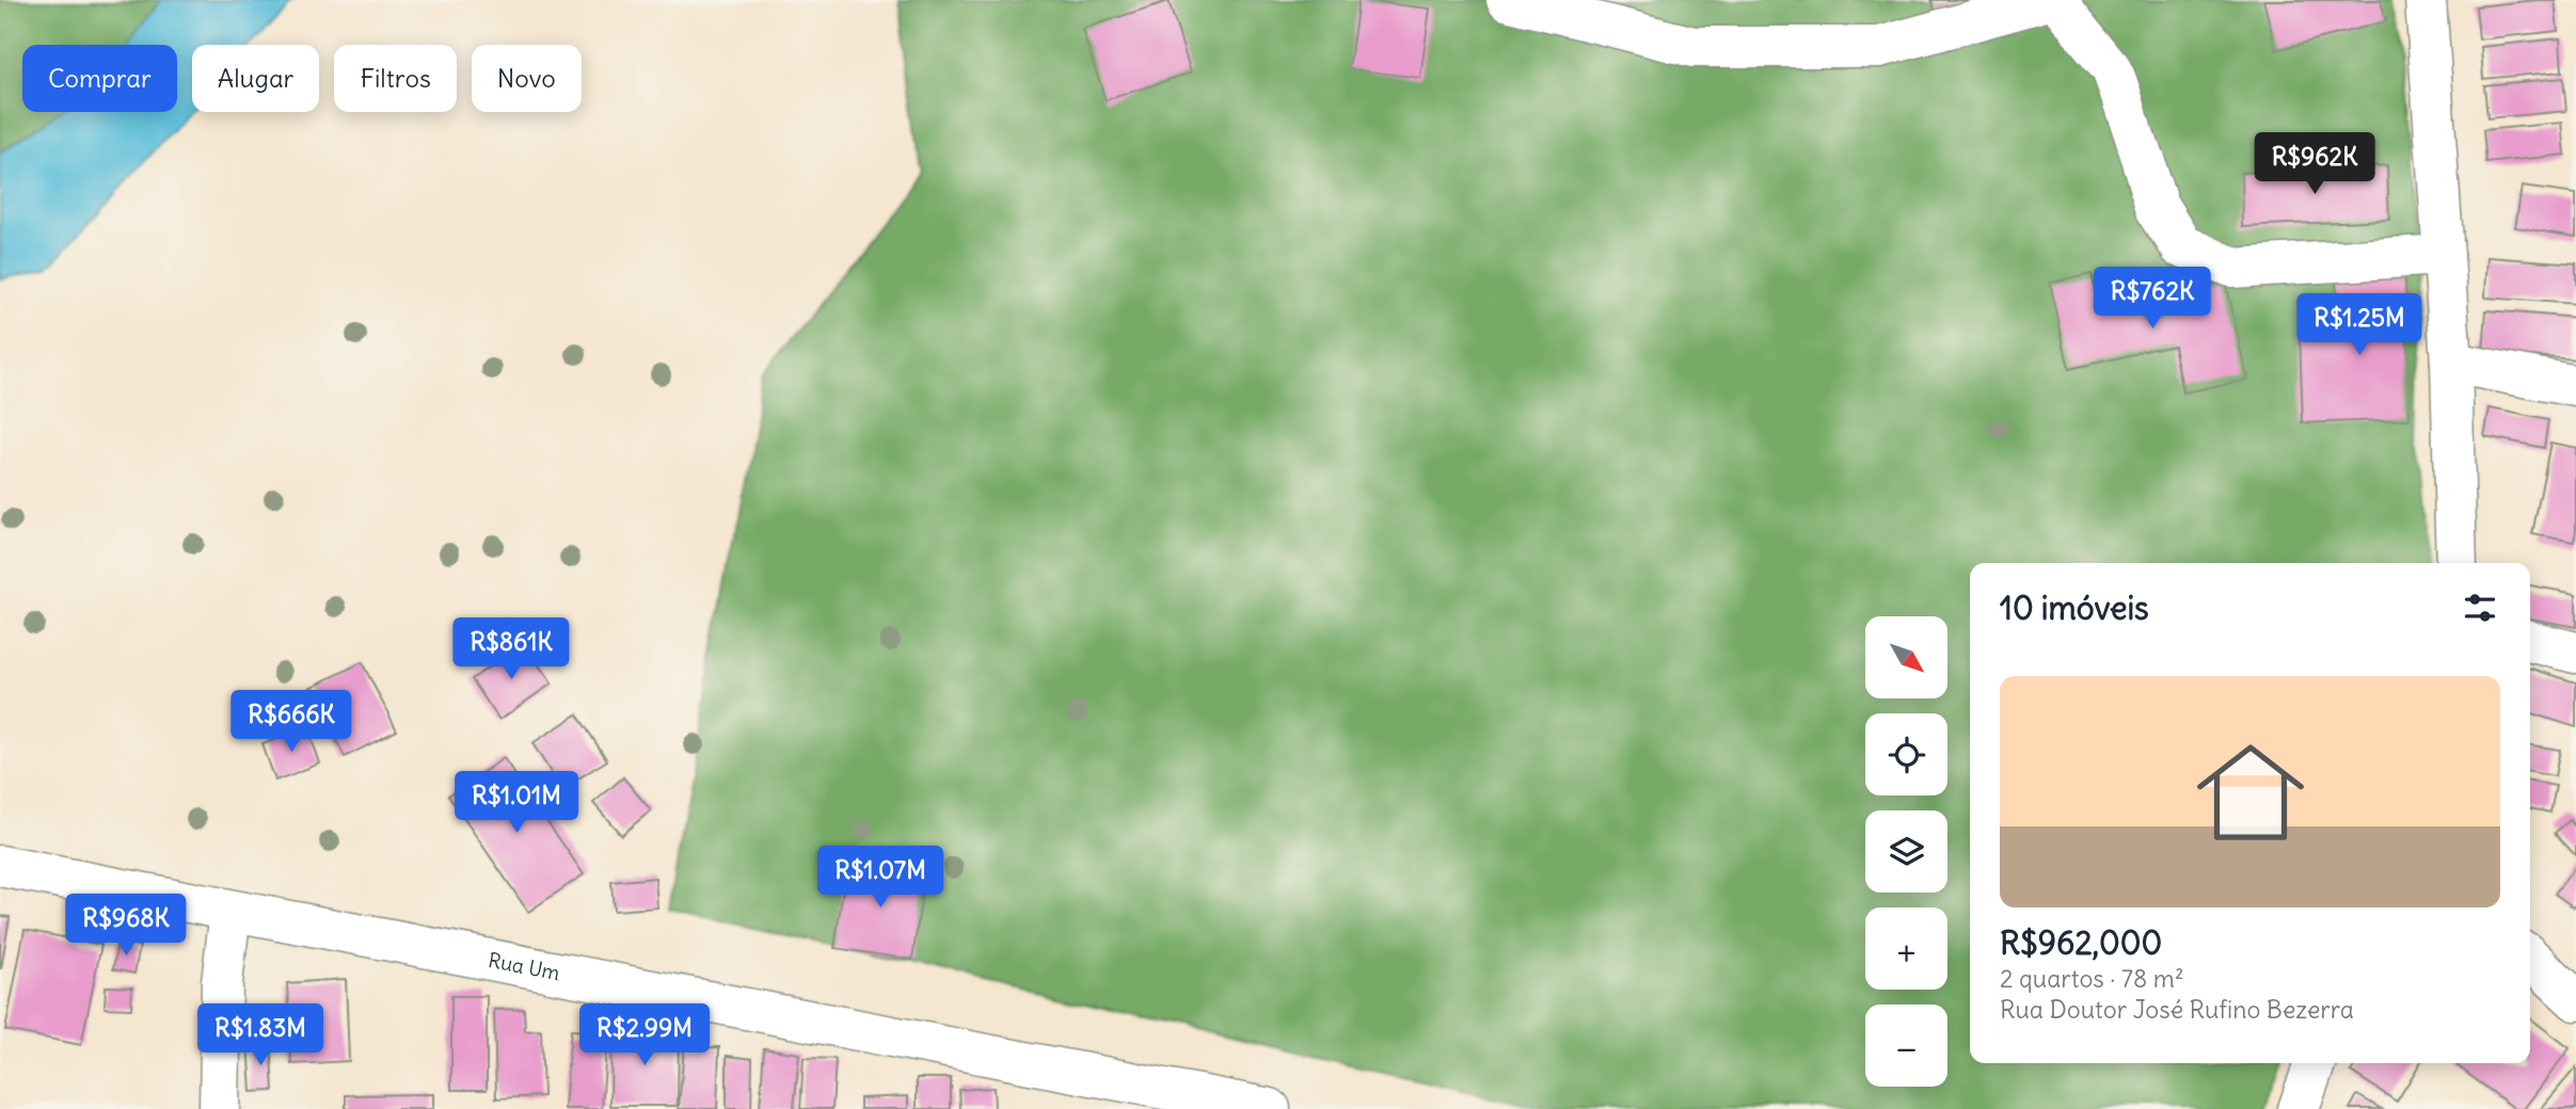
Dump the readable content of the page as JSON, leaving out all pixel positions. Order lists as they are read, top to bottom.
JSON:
{
  "streets": {
    "street": ["Rua Um"]
  },
  "north": "bottom right",
  "page": {
    "chip": [
      "Comprar",
      "Alugar",
      "Filtros",
      "Novo"
    ],
    "price": [
      "R$962K",
      "R$762K",
      "R$1.25M",
      "R$861K",
      "R$666K",
      "R$1.01M",
      "R$1.07M",
      "R$968K",
      "R$1.83M",
      "R$2.99M"
    ],
    "heading": "10 imóveis",
    "map_buttons": ["+", "−"],
    "list": [
      {
        "name": "R$962,000",
        "note": "2 quartos · 78 m² · Rua Doutor José Rufino Bezerra"
      }
    ]
  }
}
